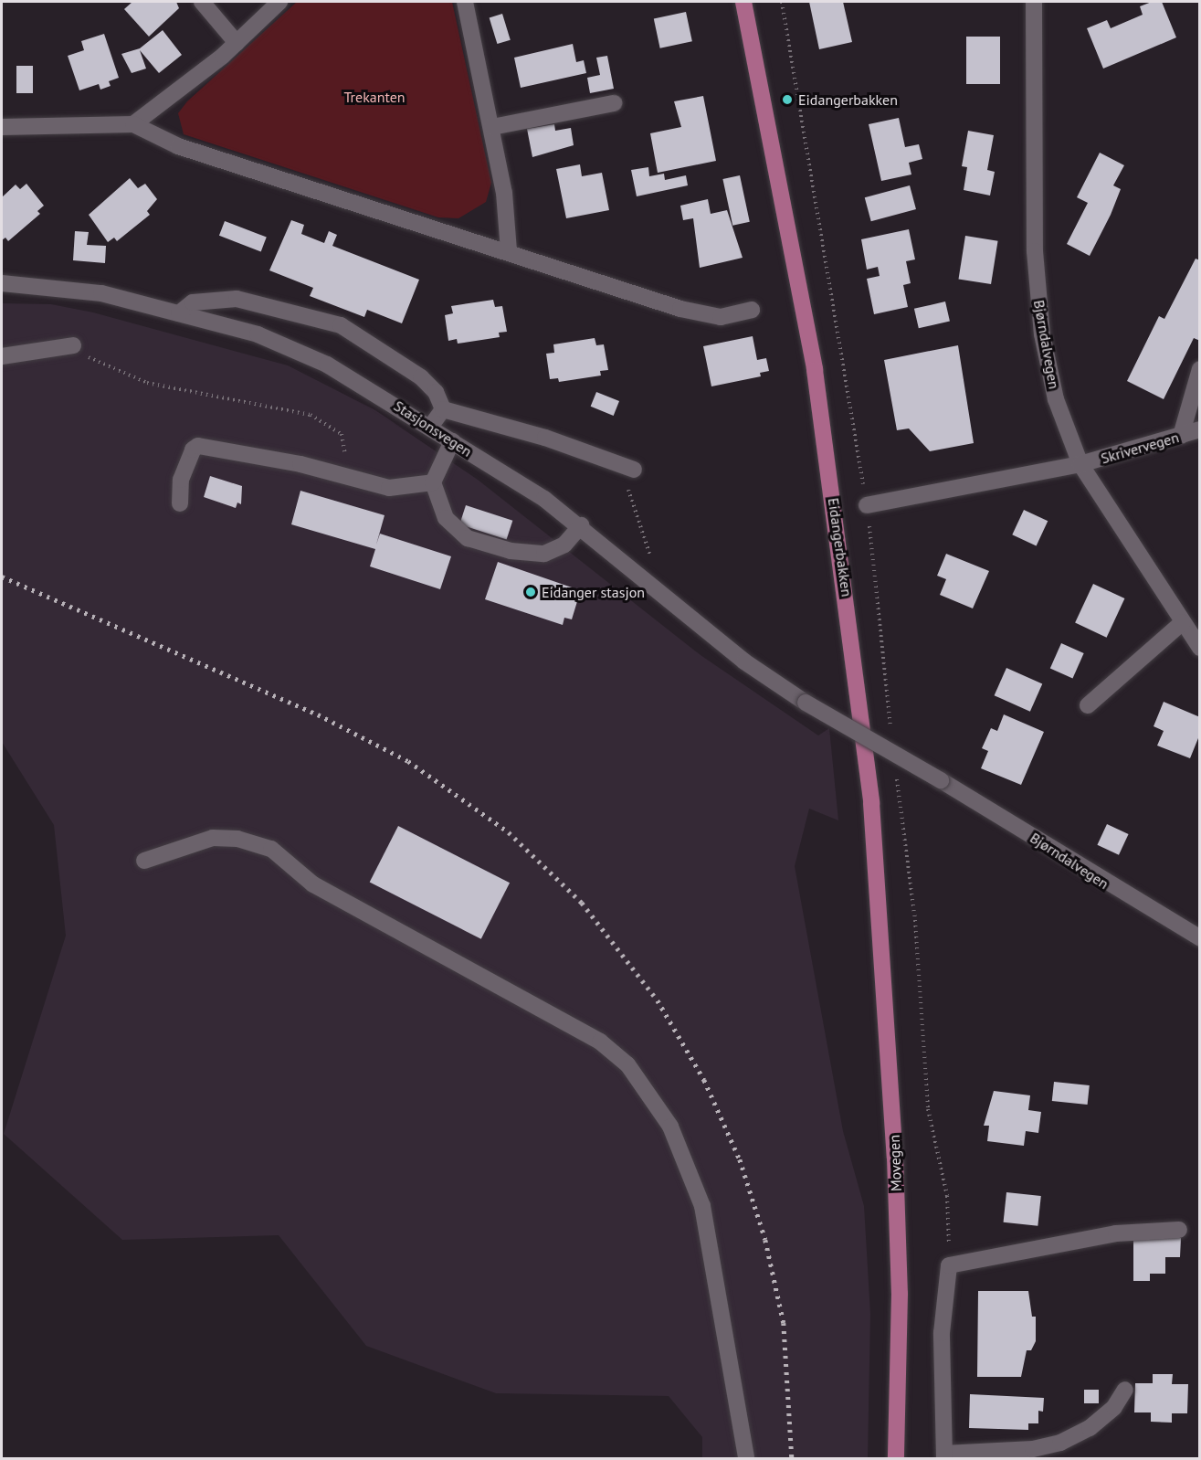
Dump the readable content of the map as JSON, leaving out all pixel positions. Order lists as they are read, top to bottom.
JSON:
{
  "streets": {
    "main road": ["Eidangerbakken", "Movegen"],
    "street": ["Bjørndalvegen", "Stasjonsvegen", "Skrivervegen"]
  },
  "crossings": [
    ["Bjørndalvegen", "Stasjonsvegen"],
    ["Bjørndalvegen", "Skrivervegen"],
    ["Eidangerbakken", "Movegen"]
  ],
  "parks": ["Trekanten"],
  "places": ["Eidangerbakken", "Eidanger stasjon"]
}
